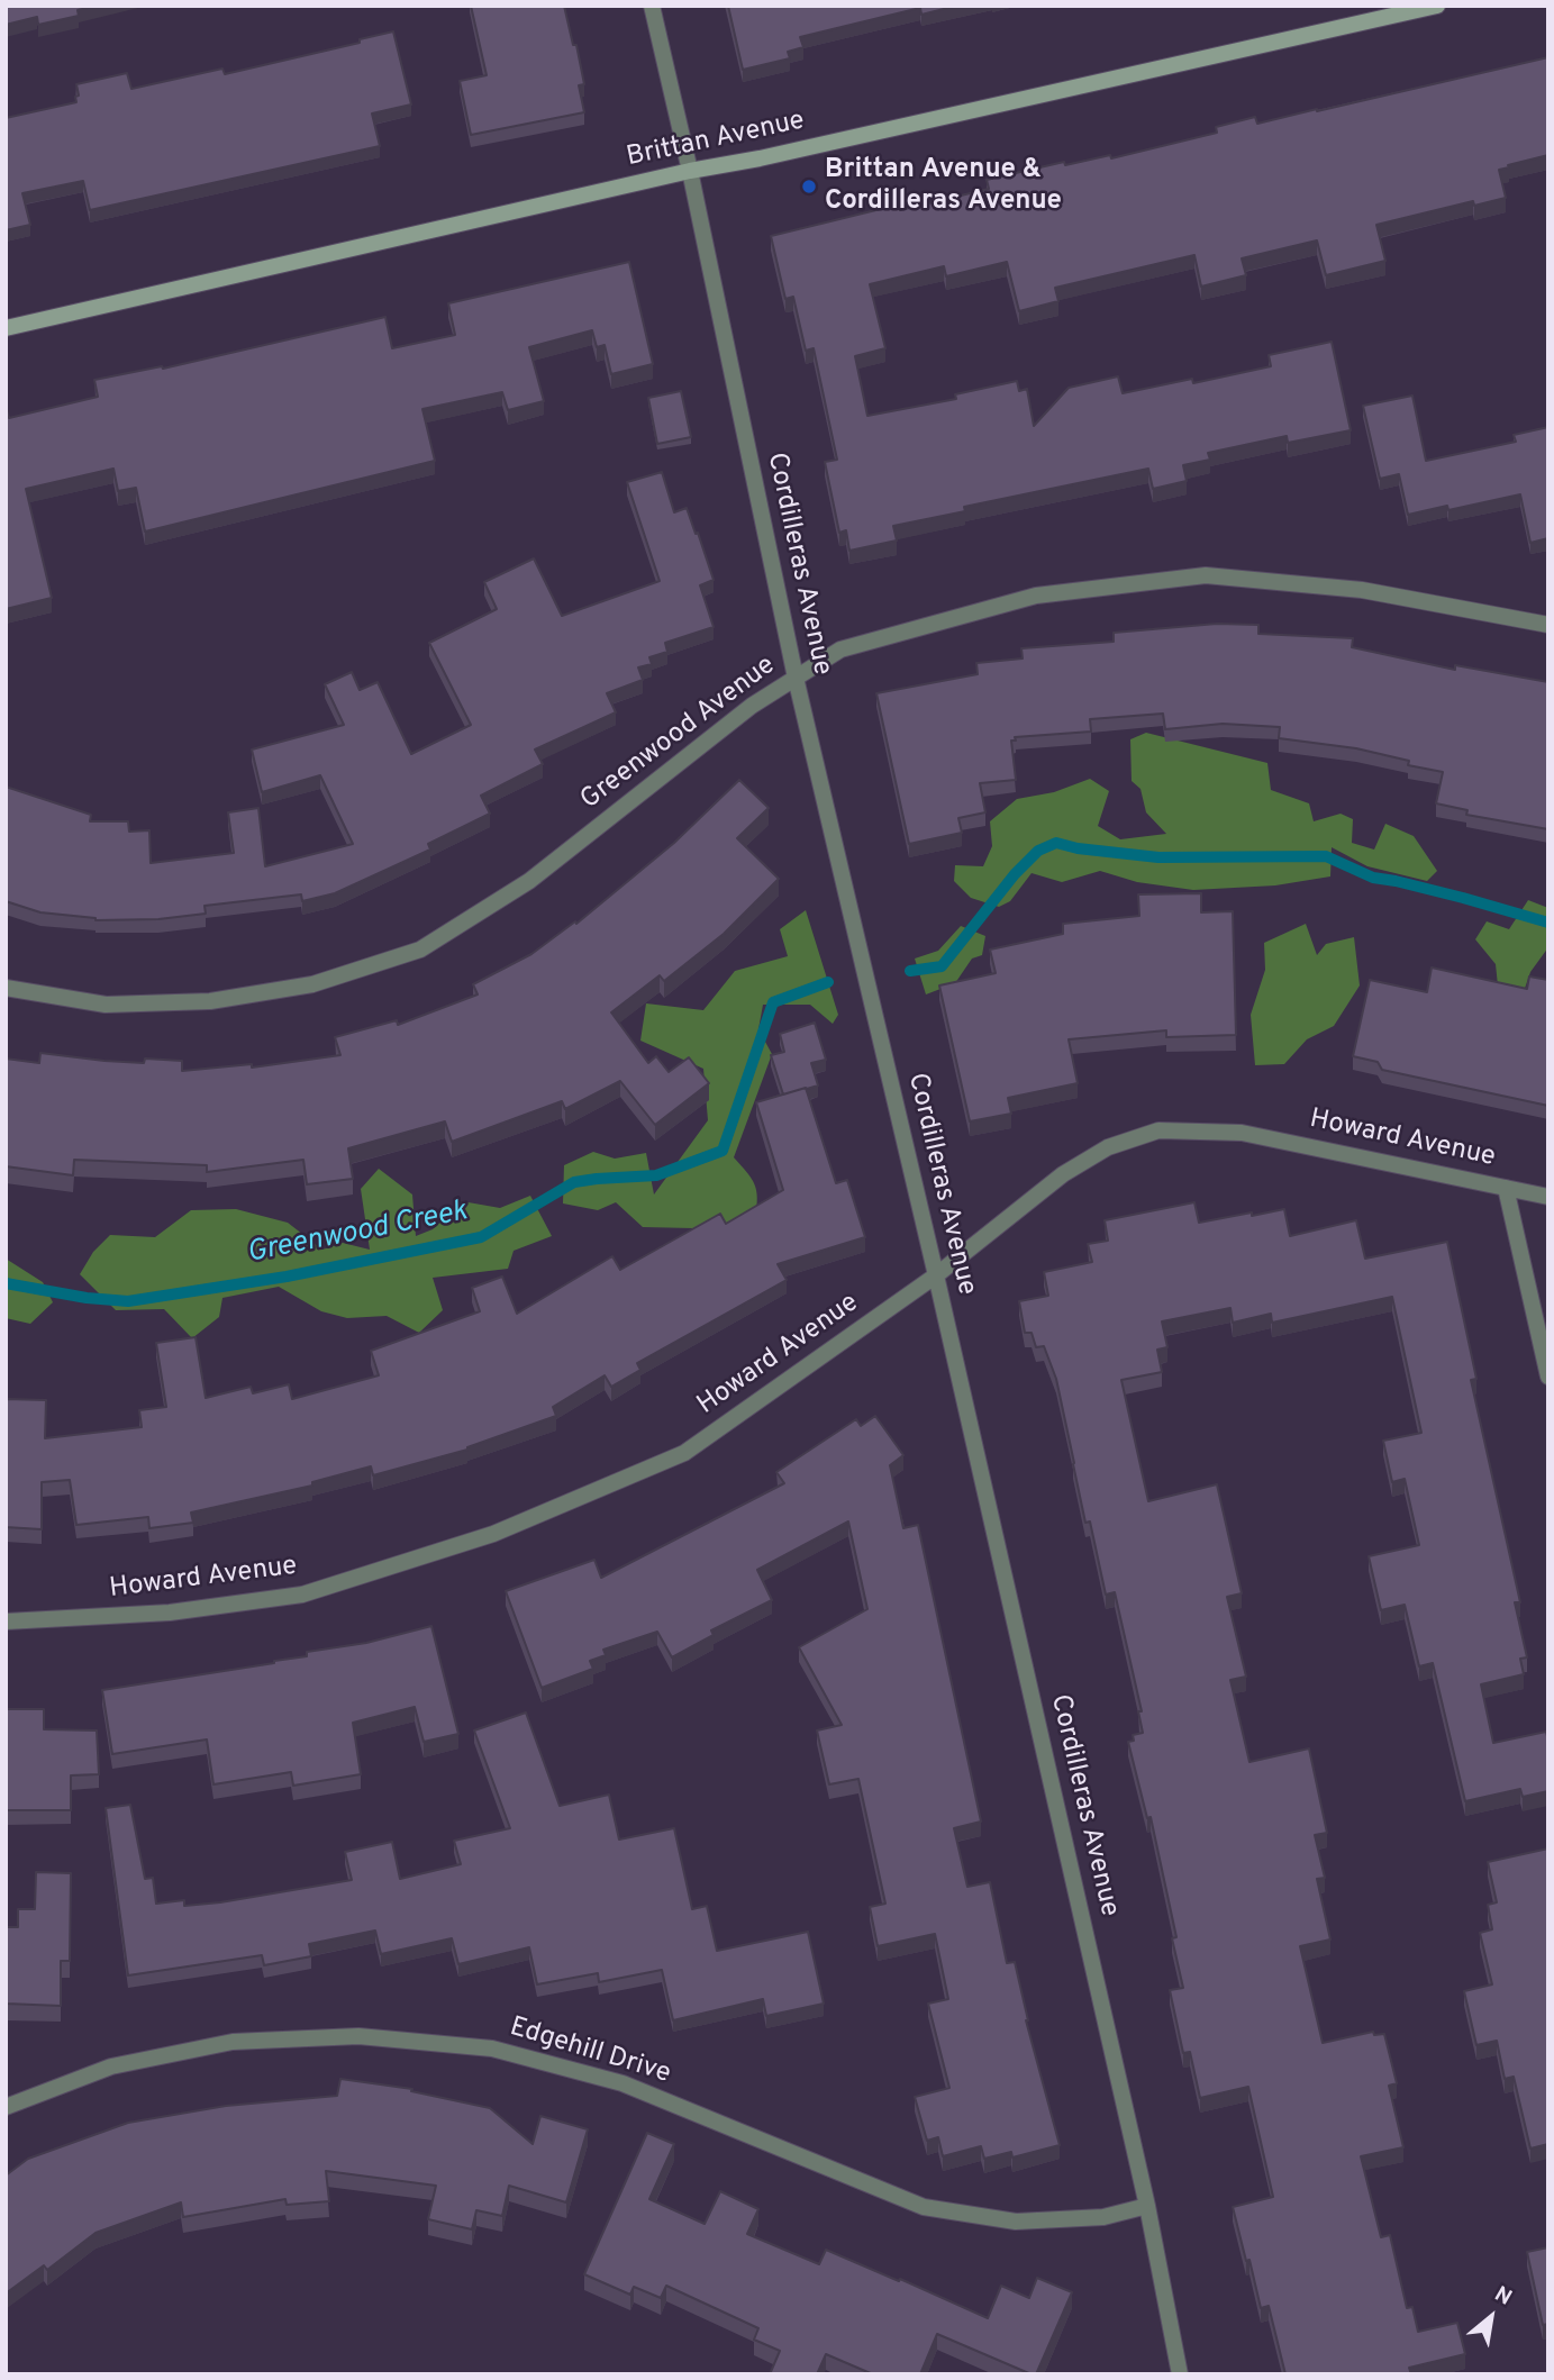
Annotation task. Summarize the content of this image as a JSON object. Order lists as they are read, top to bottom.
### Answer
{
  "streets": {
    "main road": ["Brittan Avenue"],
    "street": [
      "Cordilleras Avenue",
      "Greenwood Avenue",
      "Howard Avenue",
      "Edgehill Drive"
    ]
  },
  "crossings": [
    ["Brittan Avenue", "Cordilleras Avenue"],
    ["Cordilleras Avenue", "Greenwood Avenue"],
    ["Cordilleras Avenue", "Howard Avenue"],
    ["Cordilleras Avenue", "Edgehill Drive"]
  ],
  "water": ["Greenwood Creek"],
  "places": ["Brittan Avenue & Cordilleras Avenue"],
  "north": "top right"
}
